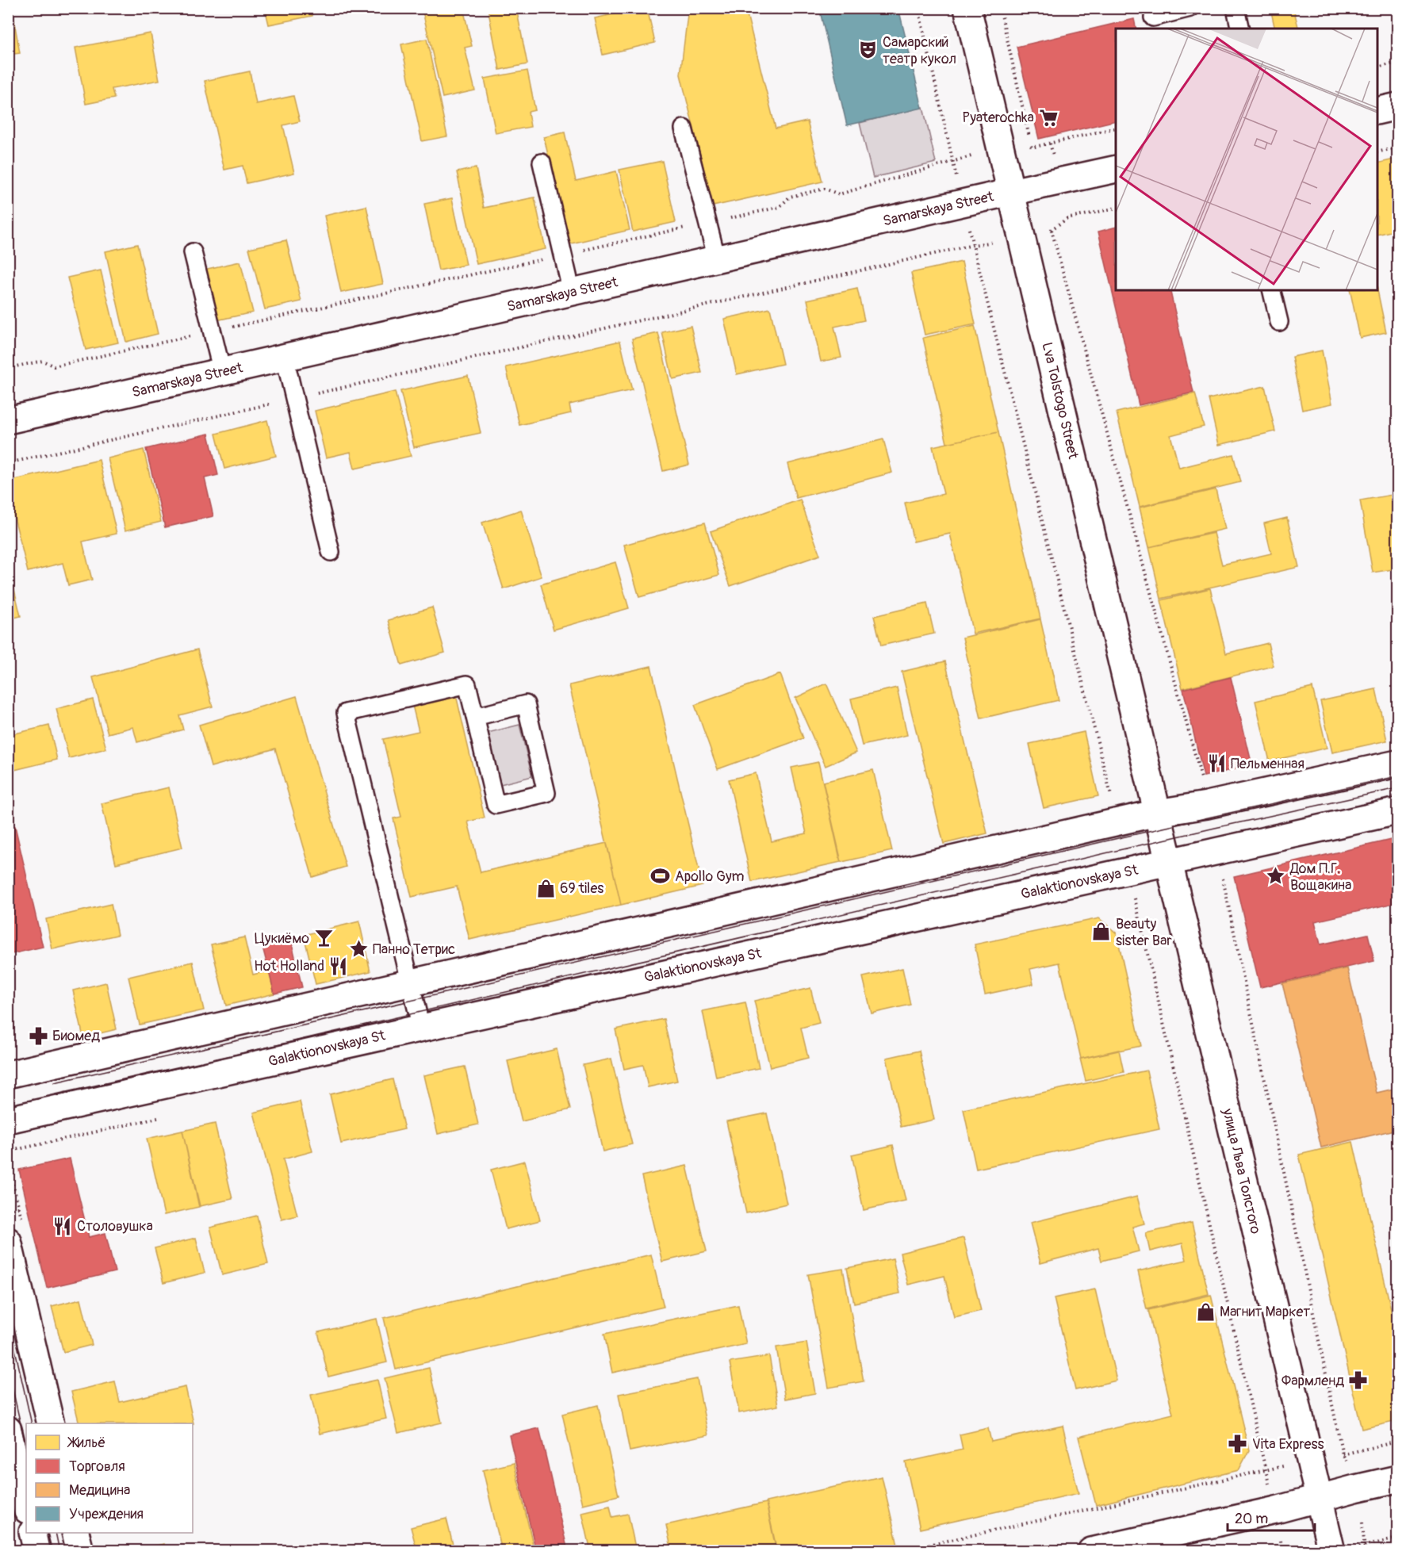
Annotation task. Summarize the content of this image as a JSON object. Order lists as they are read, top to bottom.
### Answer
{
  "streets": {
    "main road": [
      "Samarskaya Street",
      "Lva Tolstogo Street",
      "Galaktionovskaya St",
      "улица Льва Толстого"
    ]
  },
  "crossings": [
    ["Samarskaya Street", "Lva Tolstogo Street"],
    ["Lva Tolstogo Street", "улица Льва Толстого"],
    ["Galaktionovskaya St", "улица Льва Толстого"]
  ],
  "places": {
    "theatre": ["Самарский театр кукол"],
    "supermarket": ["Pyaterochka"],
    "restaurant": ["Пельменная", "Hot Holland", "Столовушка"],
    "sports": ["Apollo Gym"],
    "place": ["Дом П.Г. Вощакина", "Панно Тетрис"],
    "shop": ["69 tiles", "Beauty sister Bar", "Магнит Маркет"],
    "bar": ["Цукиёмо"],
    "pharmacy": ["Биомед", "Фармленд", "Vita Express"]
  },
  "legend": [
    "Жильё",
    "Торговля",
    "Медицина",
    "Учреждения"
  ],
  "scale_bar": "20 m"
}
